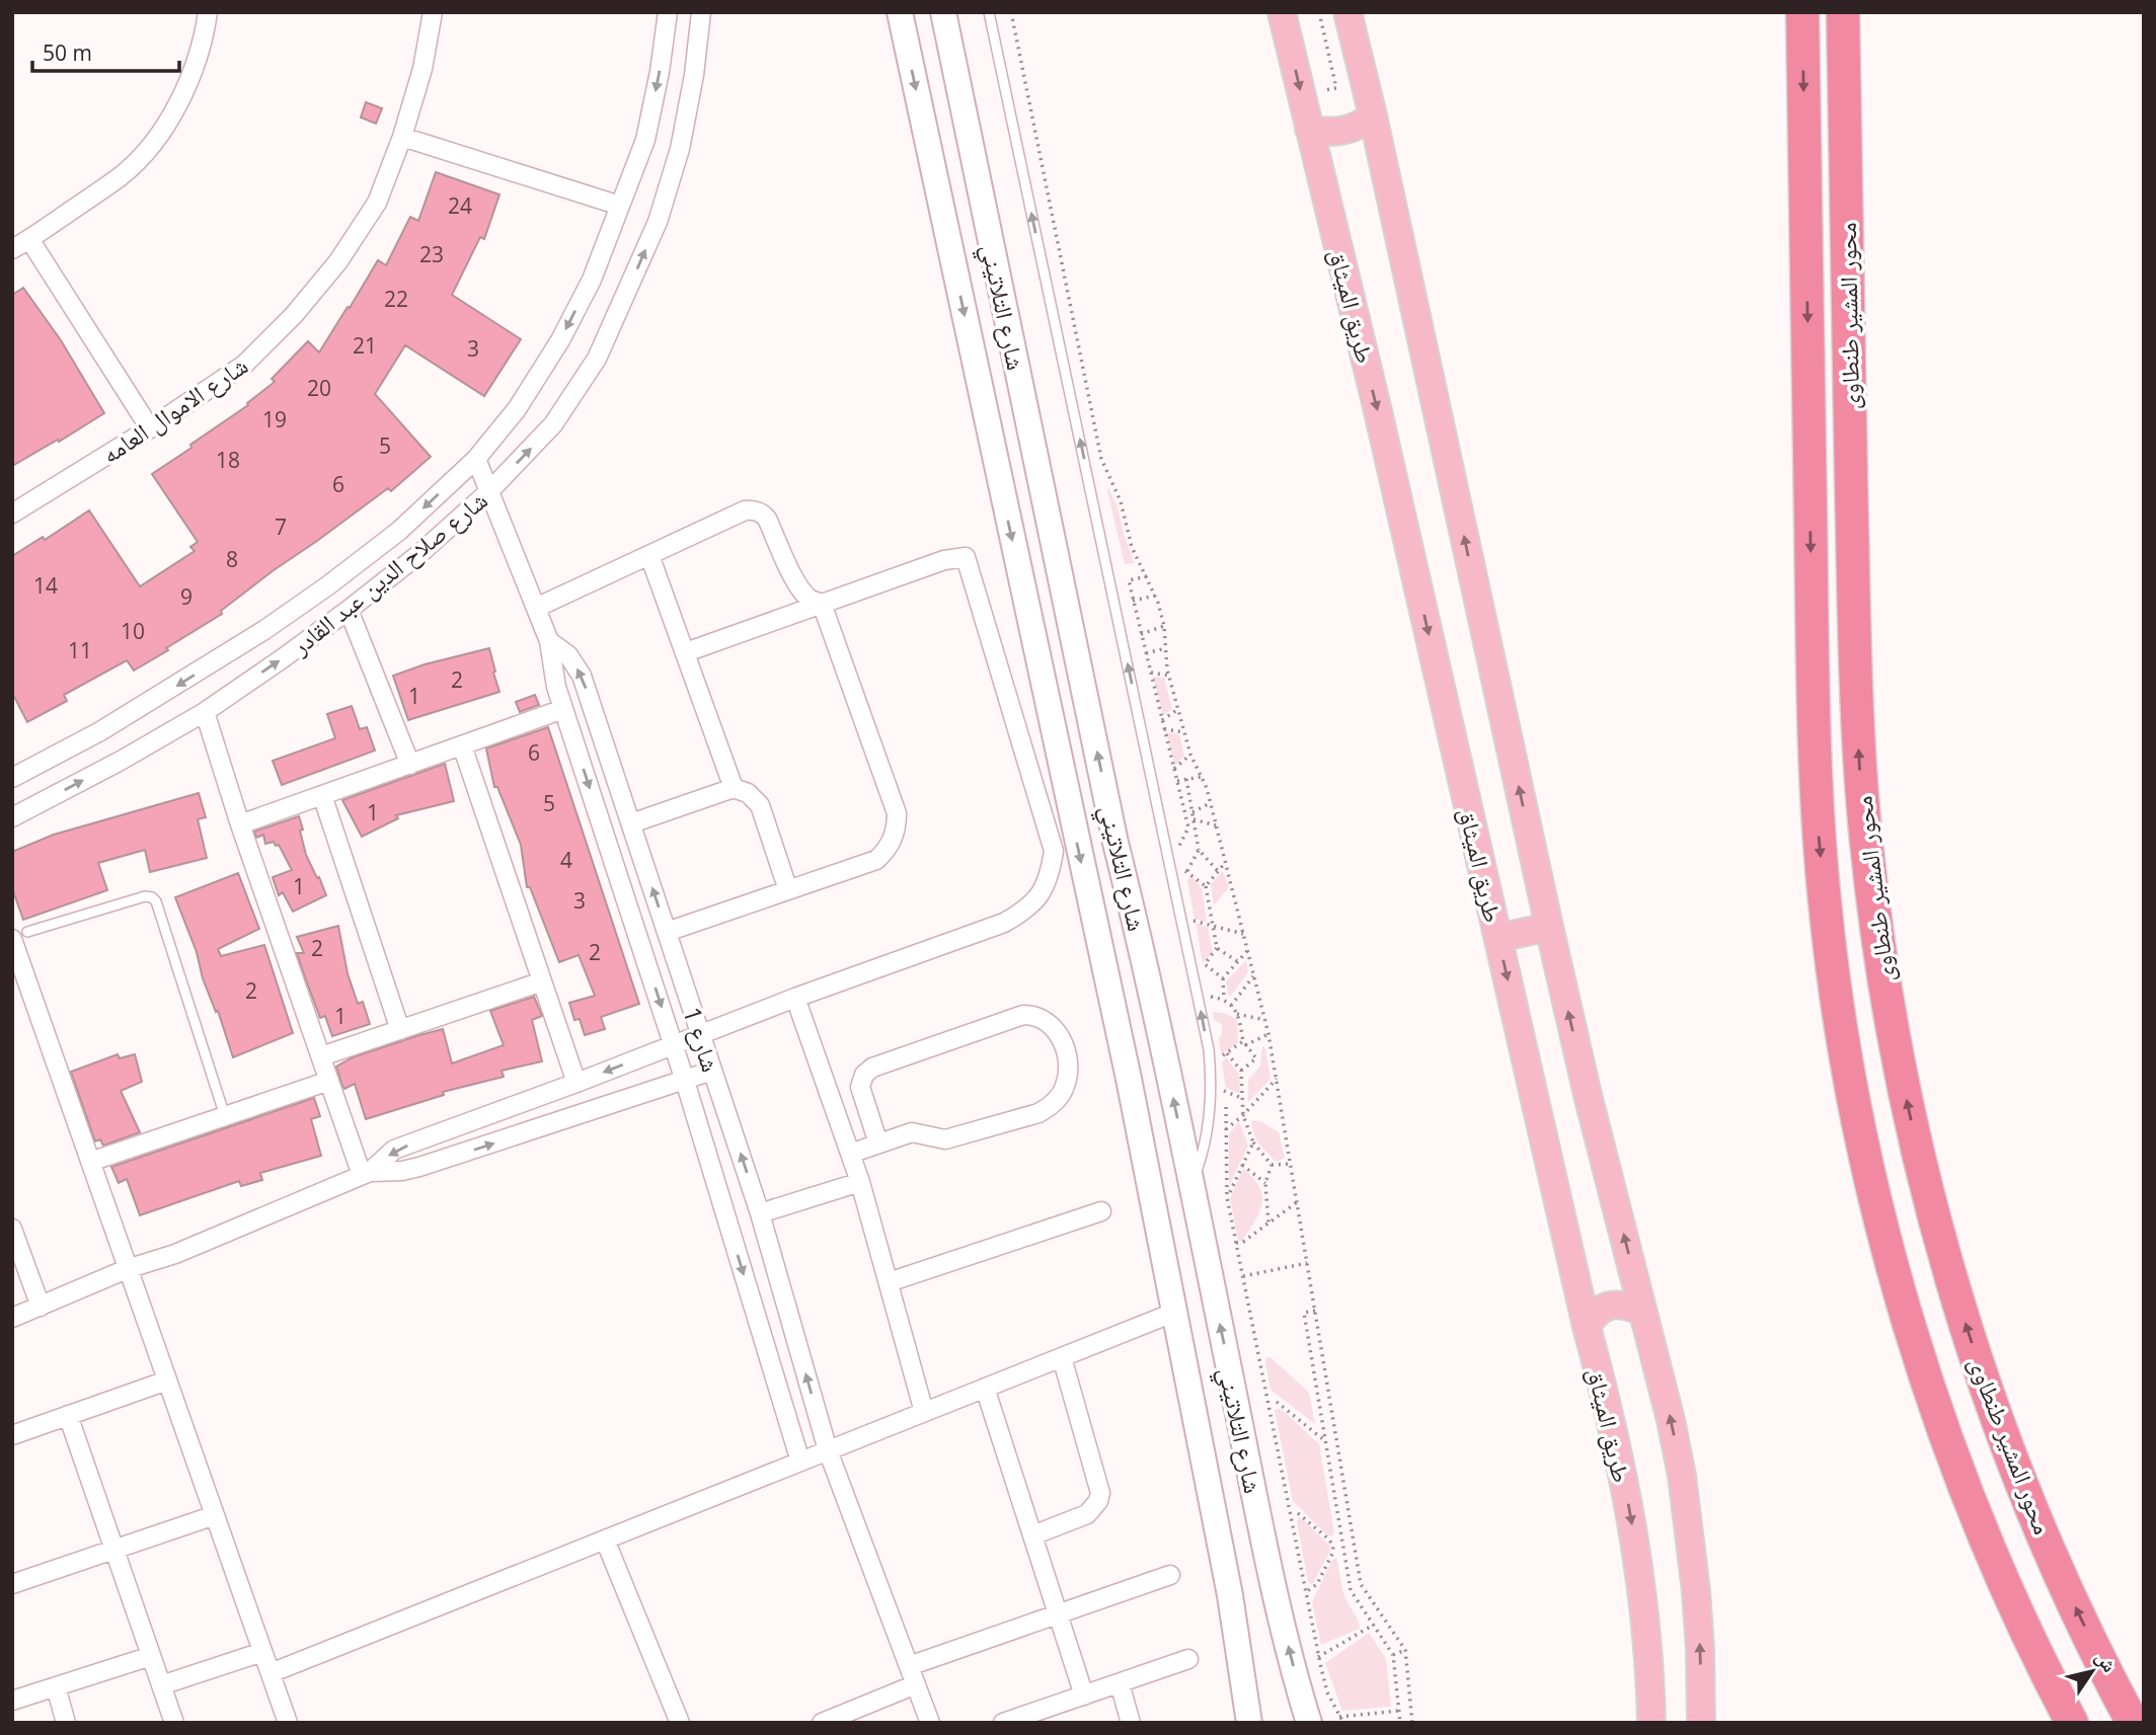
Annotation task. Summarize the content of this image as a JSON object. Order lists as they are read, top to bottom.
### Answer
{
  "streets": {
    "highway": ["محور المشير طنطاوى"],
    "main road": ["طريق الميثاق", "شارع التلاتيني"],
    "street": ["شارع الاموال العامه", "شارع صلاح الدين عبد القادر", "شارع 1"]
  },
  "crossings": [
    ["شارع صلاح الدين عبد القادر", "شارع 1"]
  ],
  "house_numbers": [
    "24",
    "23",
    "22",
    "21",
    "3",
    "20",
    "19",
    "5",
    "18",
    "6",
    "7",
    "8",
    "14",
    "9",
    "10",
    "11",
    "2",
    "1",
    "6",
    "5",
    "1",
    "4",
    "1",
    "3",
    "2",
    "2",
    "2",
    "1"
  ],
  "scale_bar": "50 m",
  "north": "top right"
}
